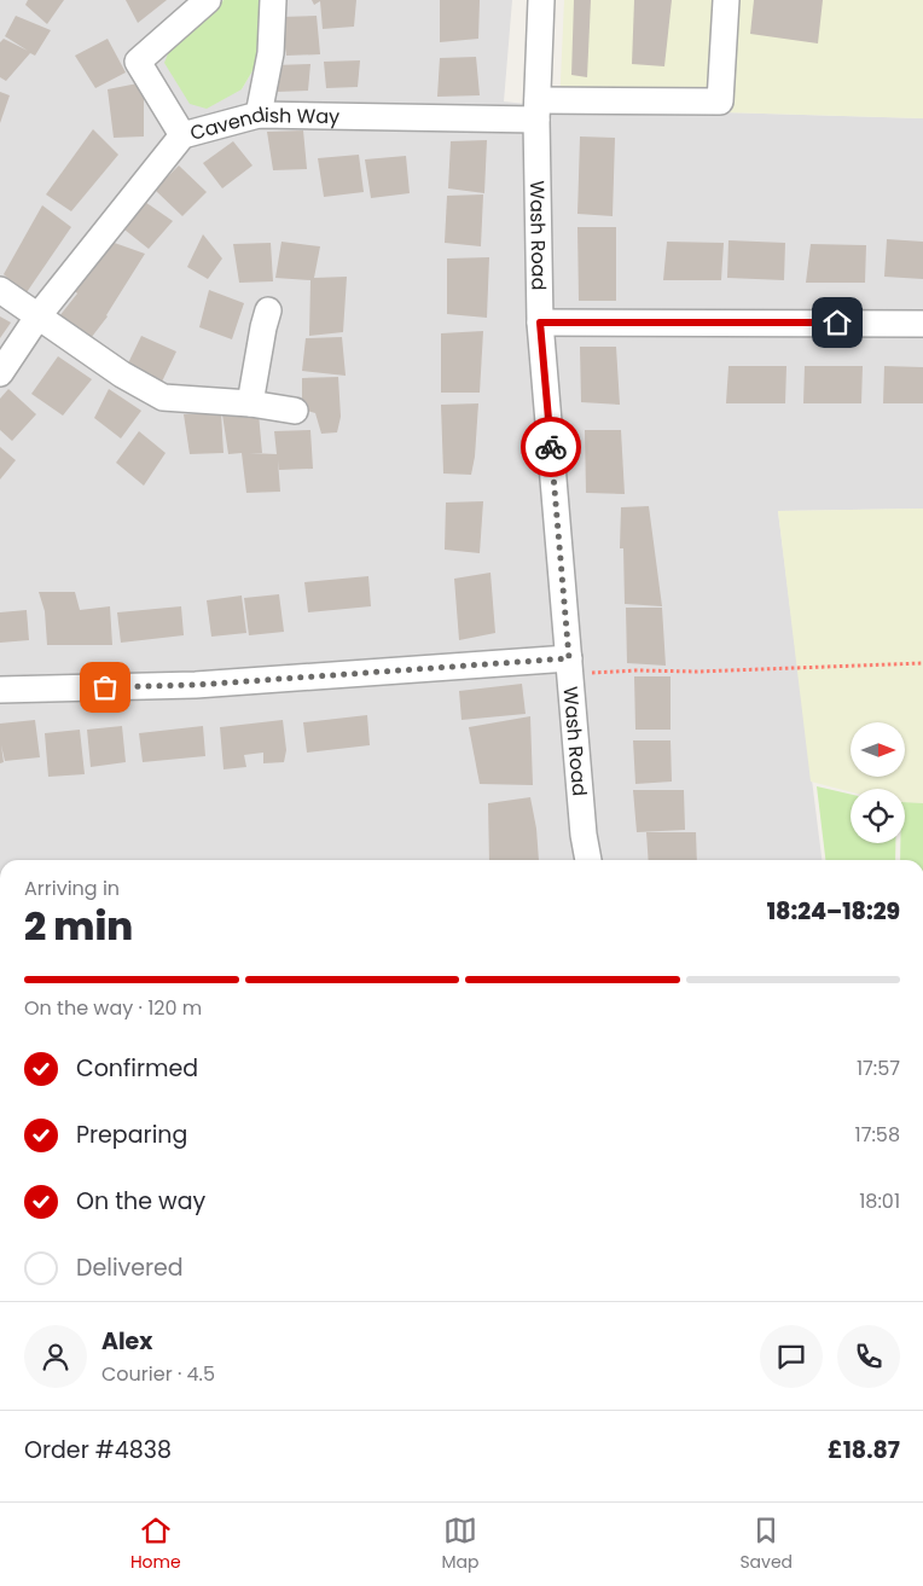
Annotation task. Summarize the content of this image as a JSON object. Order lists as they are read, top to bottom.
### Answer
{
  "streets": {
    "street": ["Cavendish Way", "Wash Road"]
  },
  "crossings": [
    ["Cavendish Way", "Wash Road"]
  ],
  "north": "right",
  "page": {
    "heading": ["2 min", "Arriving in", "18:24–18:29"],
    "panel": [
      "Alex",
      "Courier · 4.5",
      "Order #4838",
      "£18.87"
    ],
    "bar": "On the way · 120 m",
    "list": [
      ["Confirmed", "17:57"],
      ["Preparing", "17:58"],
      ["On the way", "18:01"],
      "Delivered"
    ],
    "tabs": ["Home", "Map", "Saved"]
  }
}
